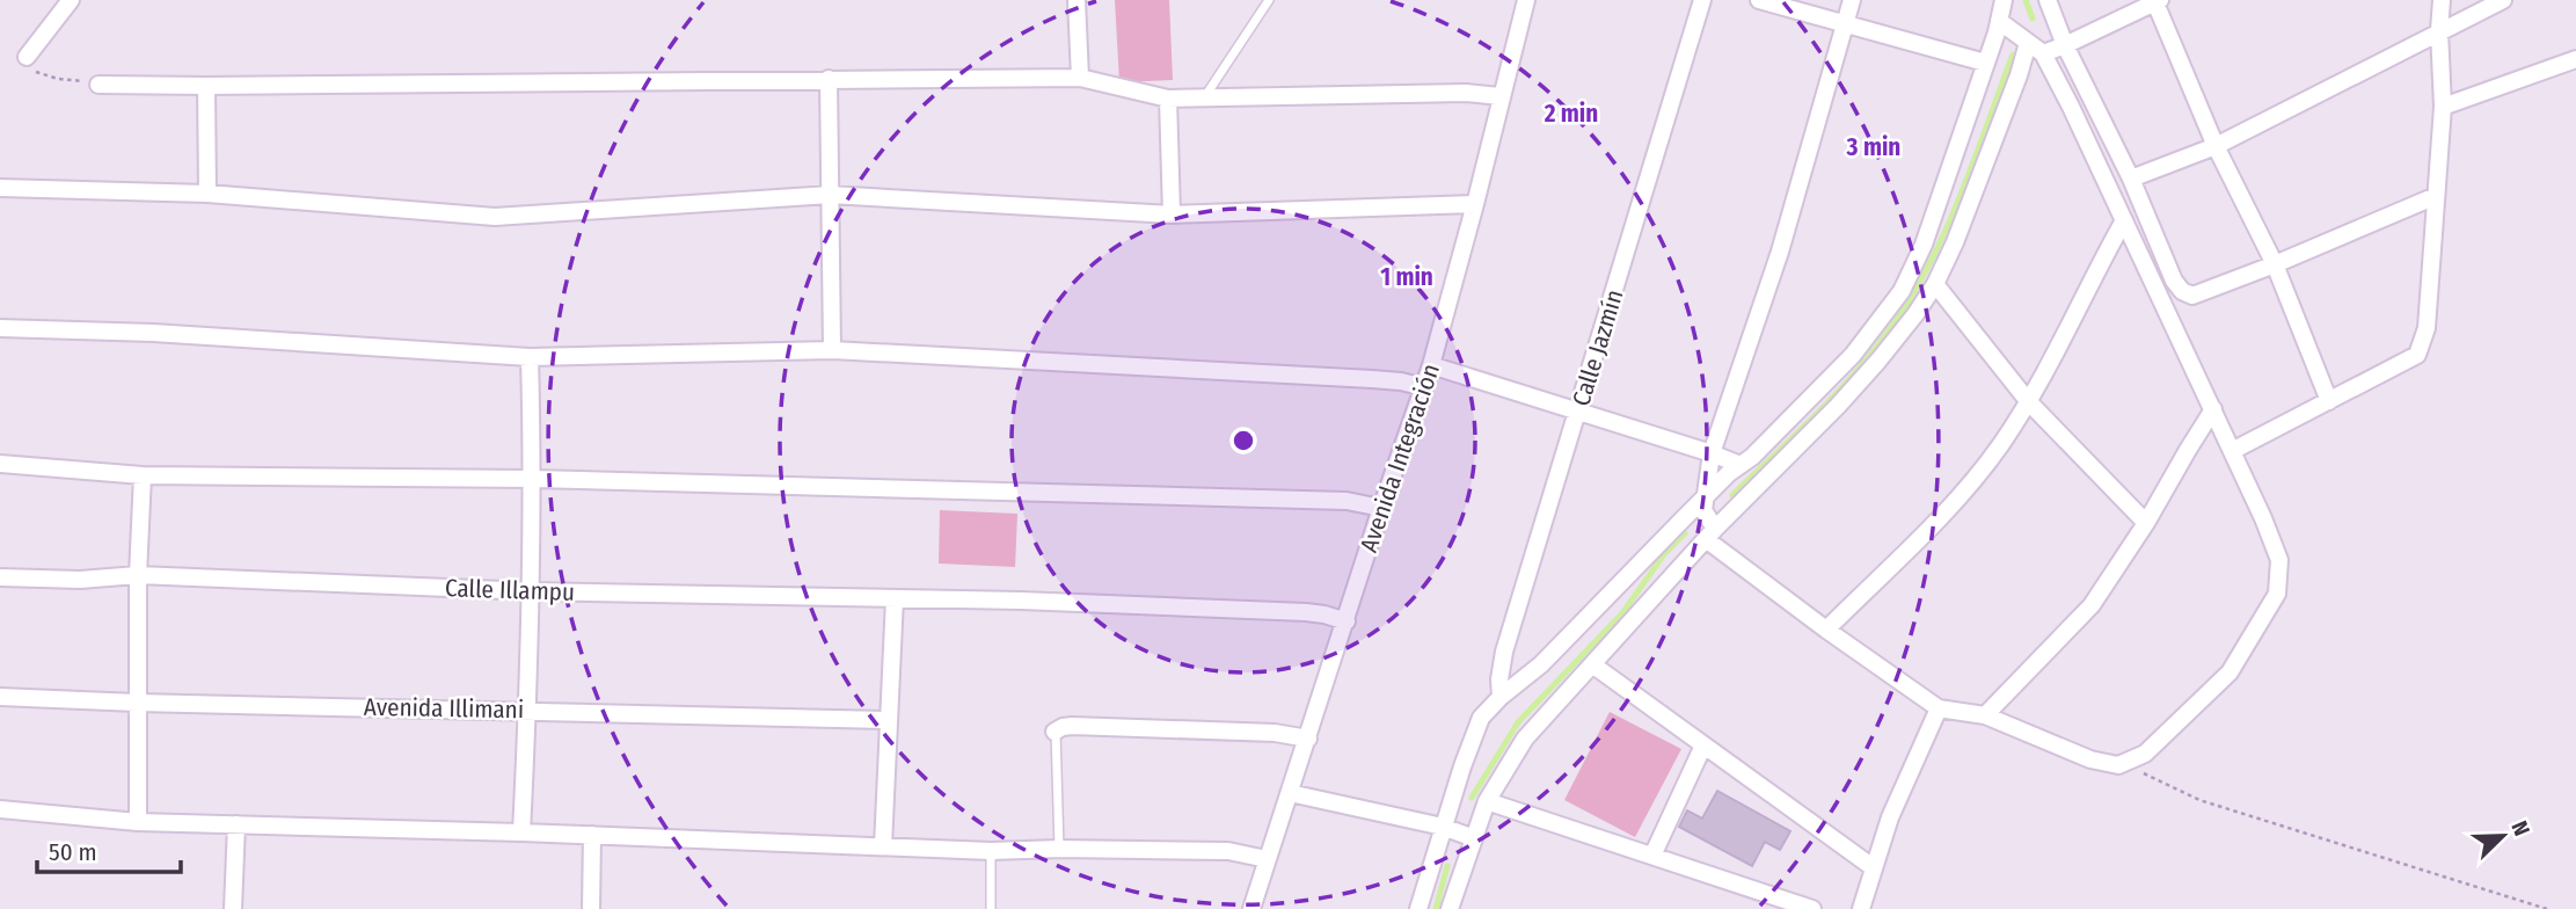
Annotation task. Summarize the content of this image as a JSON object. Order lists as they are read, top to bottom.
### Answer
{
  "streets": {
    "street": [
      "Calle Jazmín",
      "Avenida Integración",
      "Calle Illampu",
      "Avenida Illimani"
    ]
  },
  "crossings": [
    ["Avenida Integración", "Calle Illampu"]
  ],
  "scale_bar": "50 m",
  "north": "top right",
  "rings": ["2 min", "3 min", "1 min"]
}
